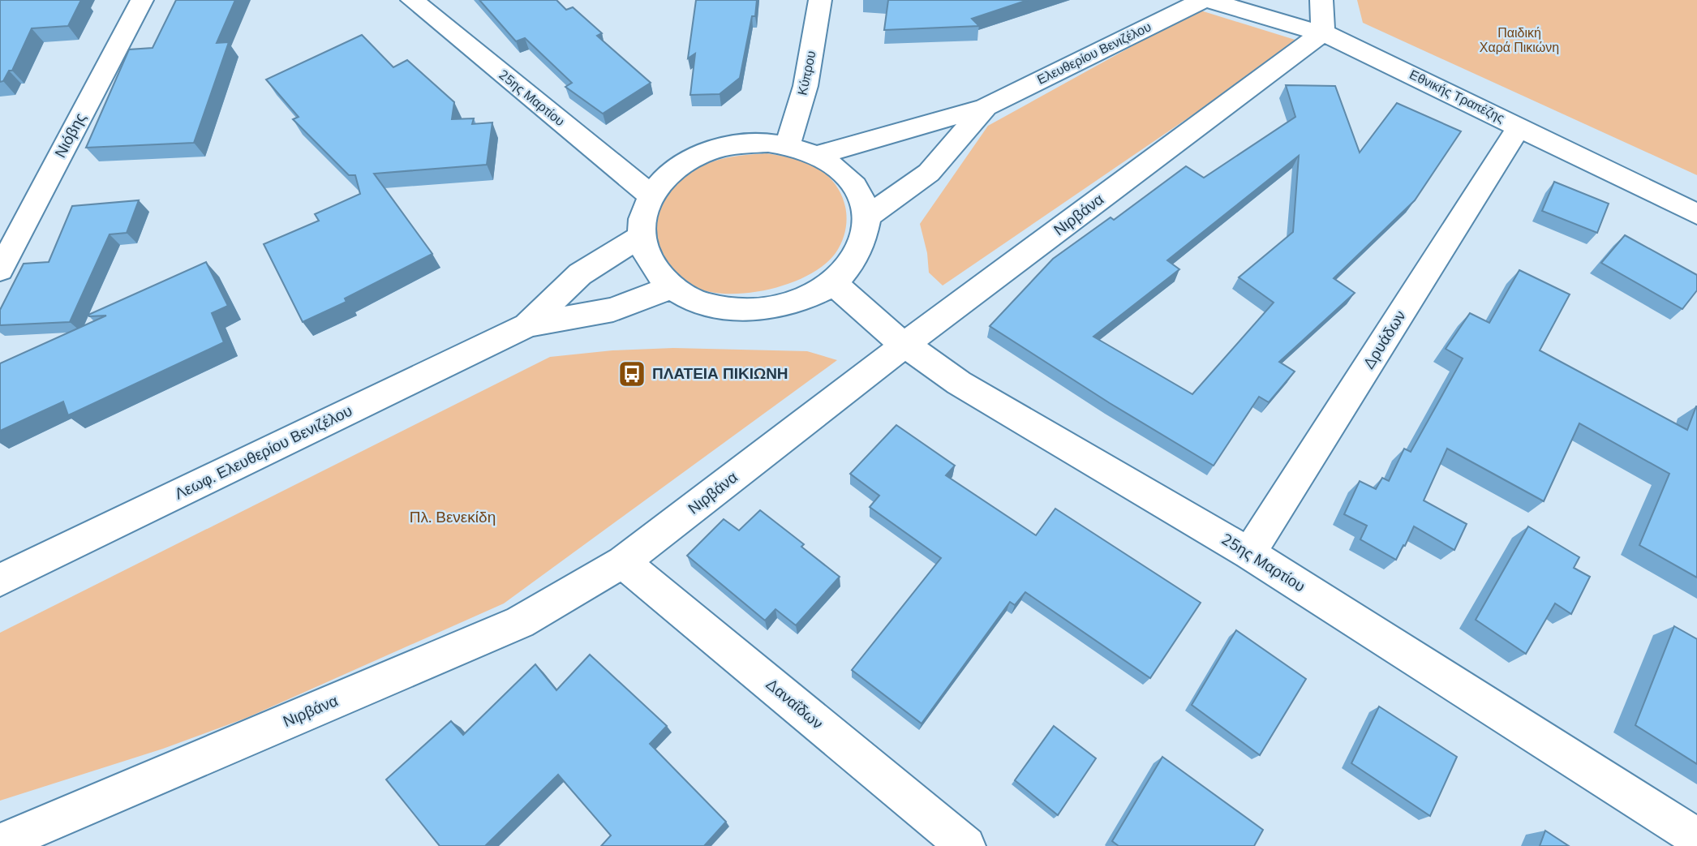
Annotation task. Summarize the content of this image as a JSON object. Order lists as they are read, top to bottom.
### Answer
{
  "streets": {
    "street": [
      "Ελευθερίου Βενιζέλου",
      "Κύπρου",
      "Εθνικής Τραπέζης",
      "25ης Μαρτίου",
      "Νιόβης",
      "Νιρβάνα",
      "Δρυάδων",
      "Λεωφ. Ελευθερίου Βενιζέλου",
      "Δαναΐδων"
    ]
  },
  "crossings": [
    ["Ελευθερίου Βενιζέλου", "Κύπρου"],
    ["Ελευθερίου Βενιζέλου", "25ης Μαρτίου"],
    ["Κύπρου", "25ης Μαρτίου"],
    ["Εθνικής Τραπέζης", "Νιρβάνα"],
    ["Εθνικής Τραπέζης", "Δρυάδων"],
    ["25ης Μαρτίου", "Νιρβάνα"],
    ["25ης Μαρτίου", "Δρυάδων"],
    ["Νιρβάνα", "Δαναΐδων"]
  ],
  "parks": ["Παιδική Χαρά Πικιώνη", "Πλ. Βενεκίδη"],
  "places": {
    "bus stop": ["ΠΛΑΤΕΙΑ ΠΙΚΙΩΝΗ"]
  }
}
